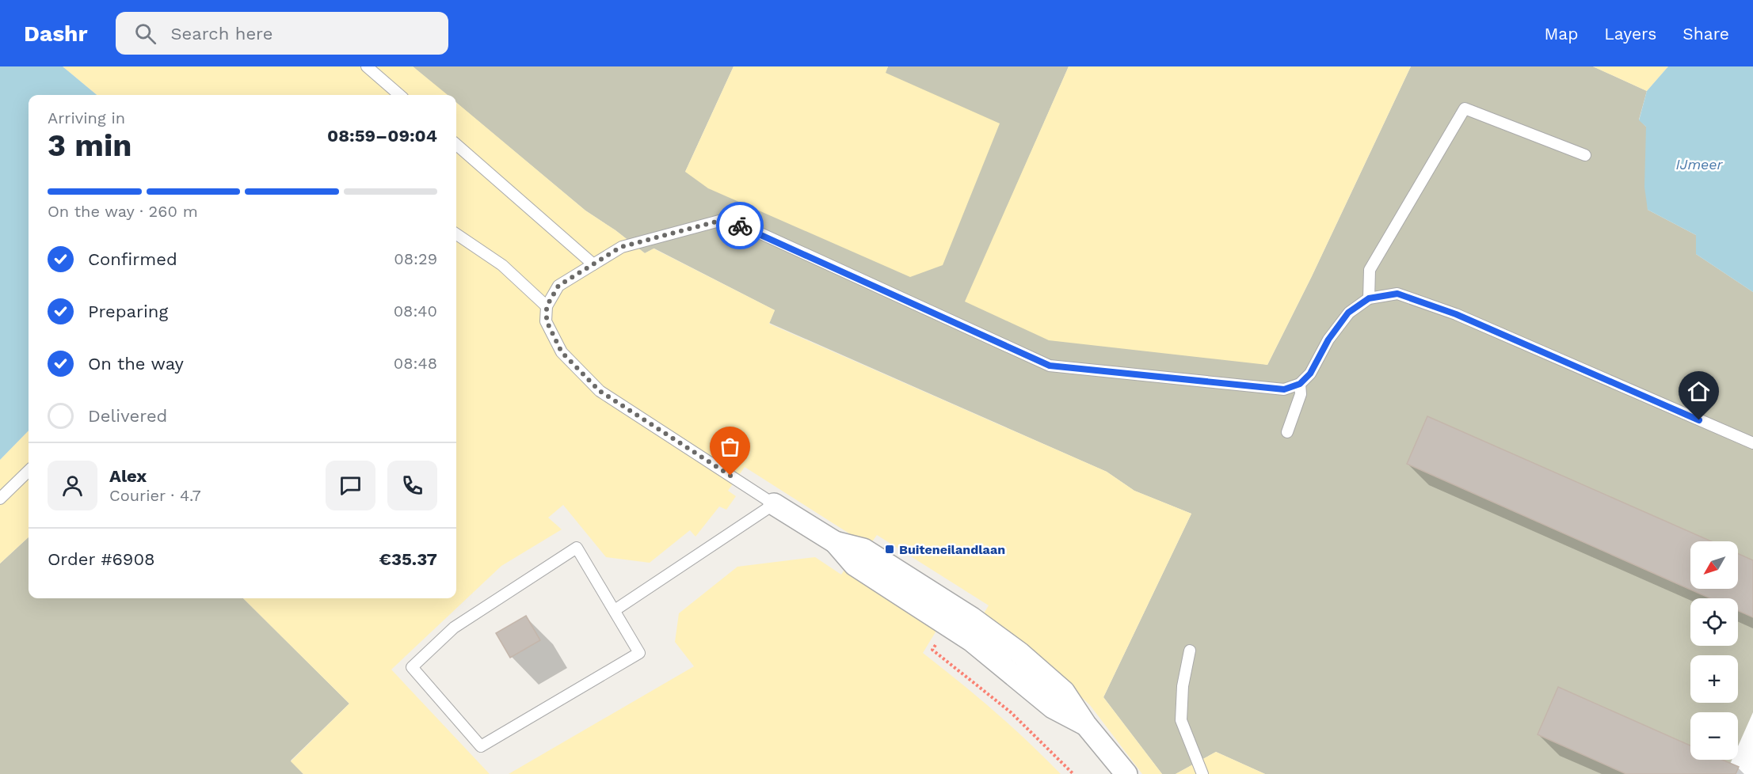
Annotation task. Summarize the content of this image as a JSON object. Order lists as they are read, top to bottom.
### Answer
{
  "water": ["IJmeer"],
  "places": {
    "transit": ["Buiteneilandlaan"]
  },
  "north": "bottom left",
  "page": {
    "header": "Dashr",
    "search": "Search here",
    "nav": ["Map", "Layers", "Share"],
    "heading": ["3 min", "Arriving in", "08:59–09:04"],
    "panel": [
      "Alex",
      "Courier · 4.7",
      "Order #6908",
      "€35.37"
    ],
    "bar": "On the way · 260 m",
    "list": [
      ["Confirmed", "08:29"],
      ["Preparing", "08:40"],
      ["On the way", "08:48"],
      "Delivered"
    ],
    "map_buttons": ["+", "−"]
  }
}
